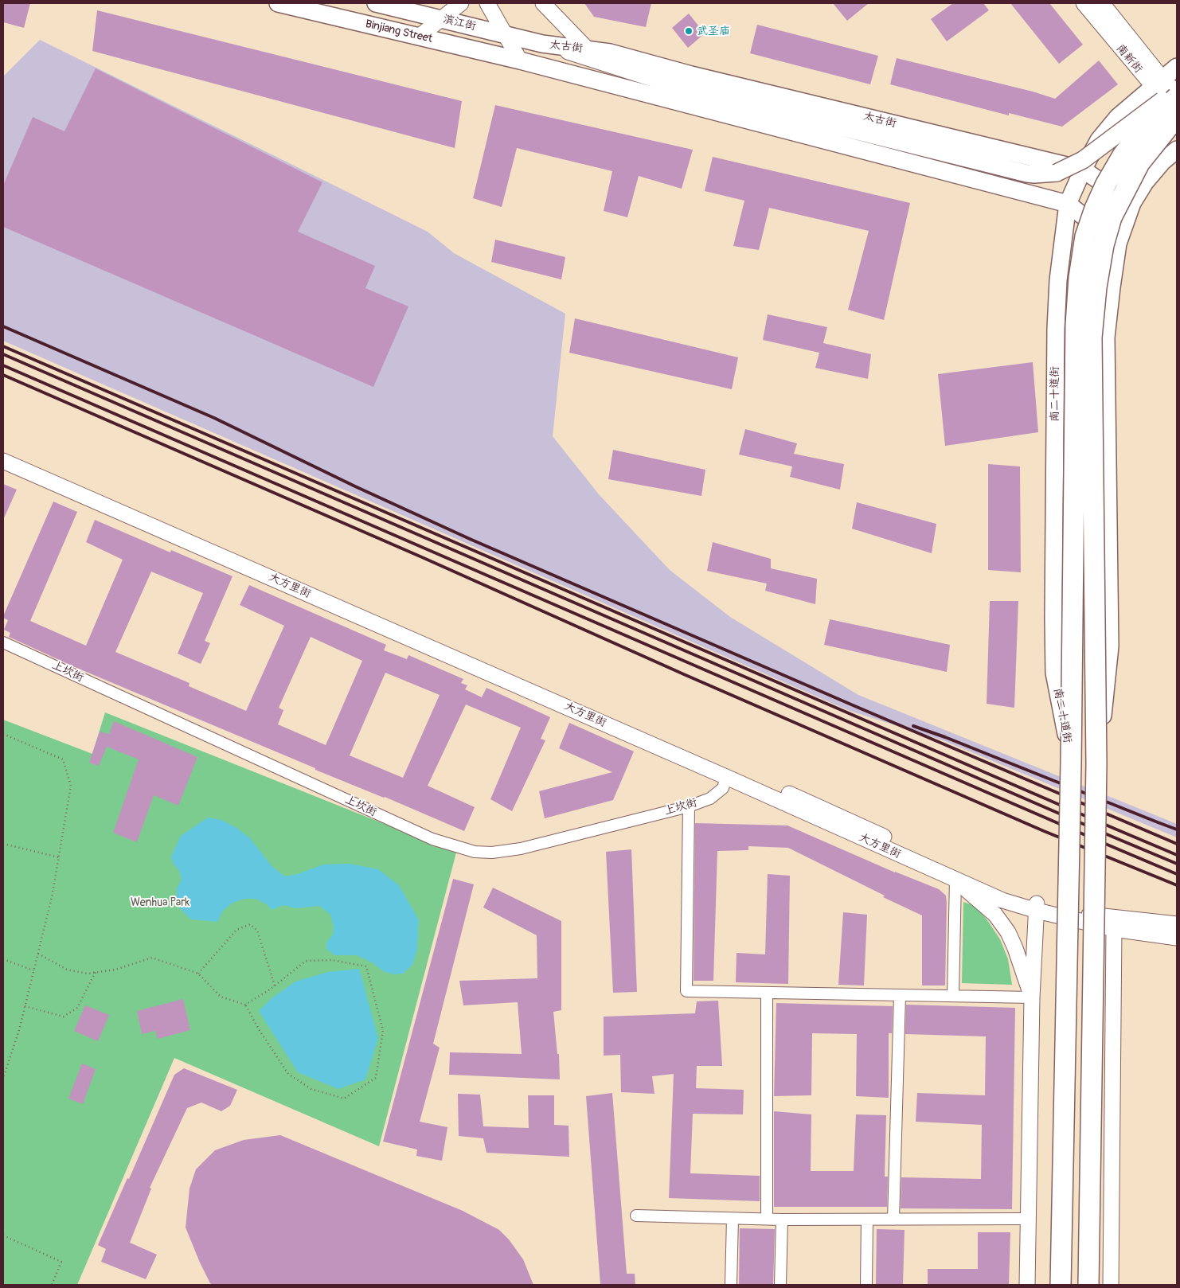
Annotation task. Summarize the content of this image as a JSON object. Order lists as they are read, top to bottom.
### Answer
{
  "streets": {
    "main road": [
      "滨江街",
      "Binjiang Street",
      "太古街",
      "南新街",
      "南二十道街",
      "大方里街"
    ],
    "street": ["上坎街"]
  },
  "crossings": [
    ["滨江街", "太古街"],
    ["Binjiang Street", "太古街"],
    ["太古街", "南二十道街"],
    ["南新街", "南二十道街"],
    ["大方里街", "上坎街"]
  ],
  "parks": ["Wenhua Park"],
  "places": ["武圣庙"]
}
